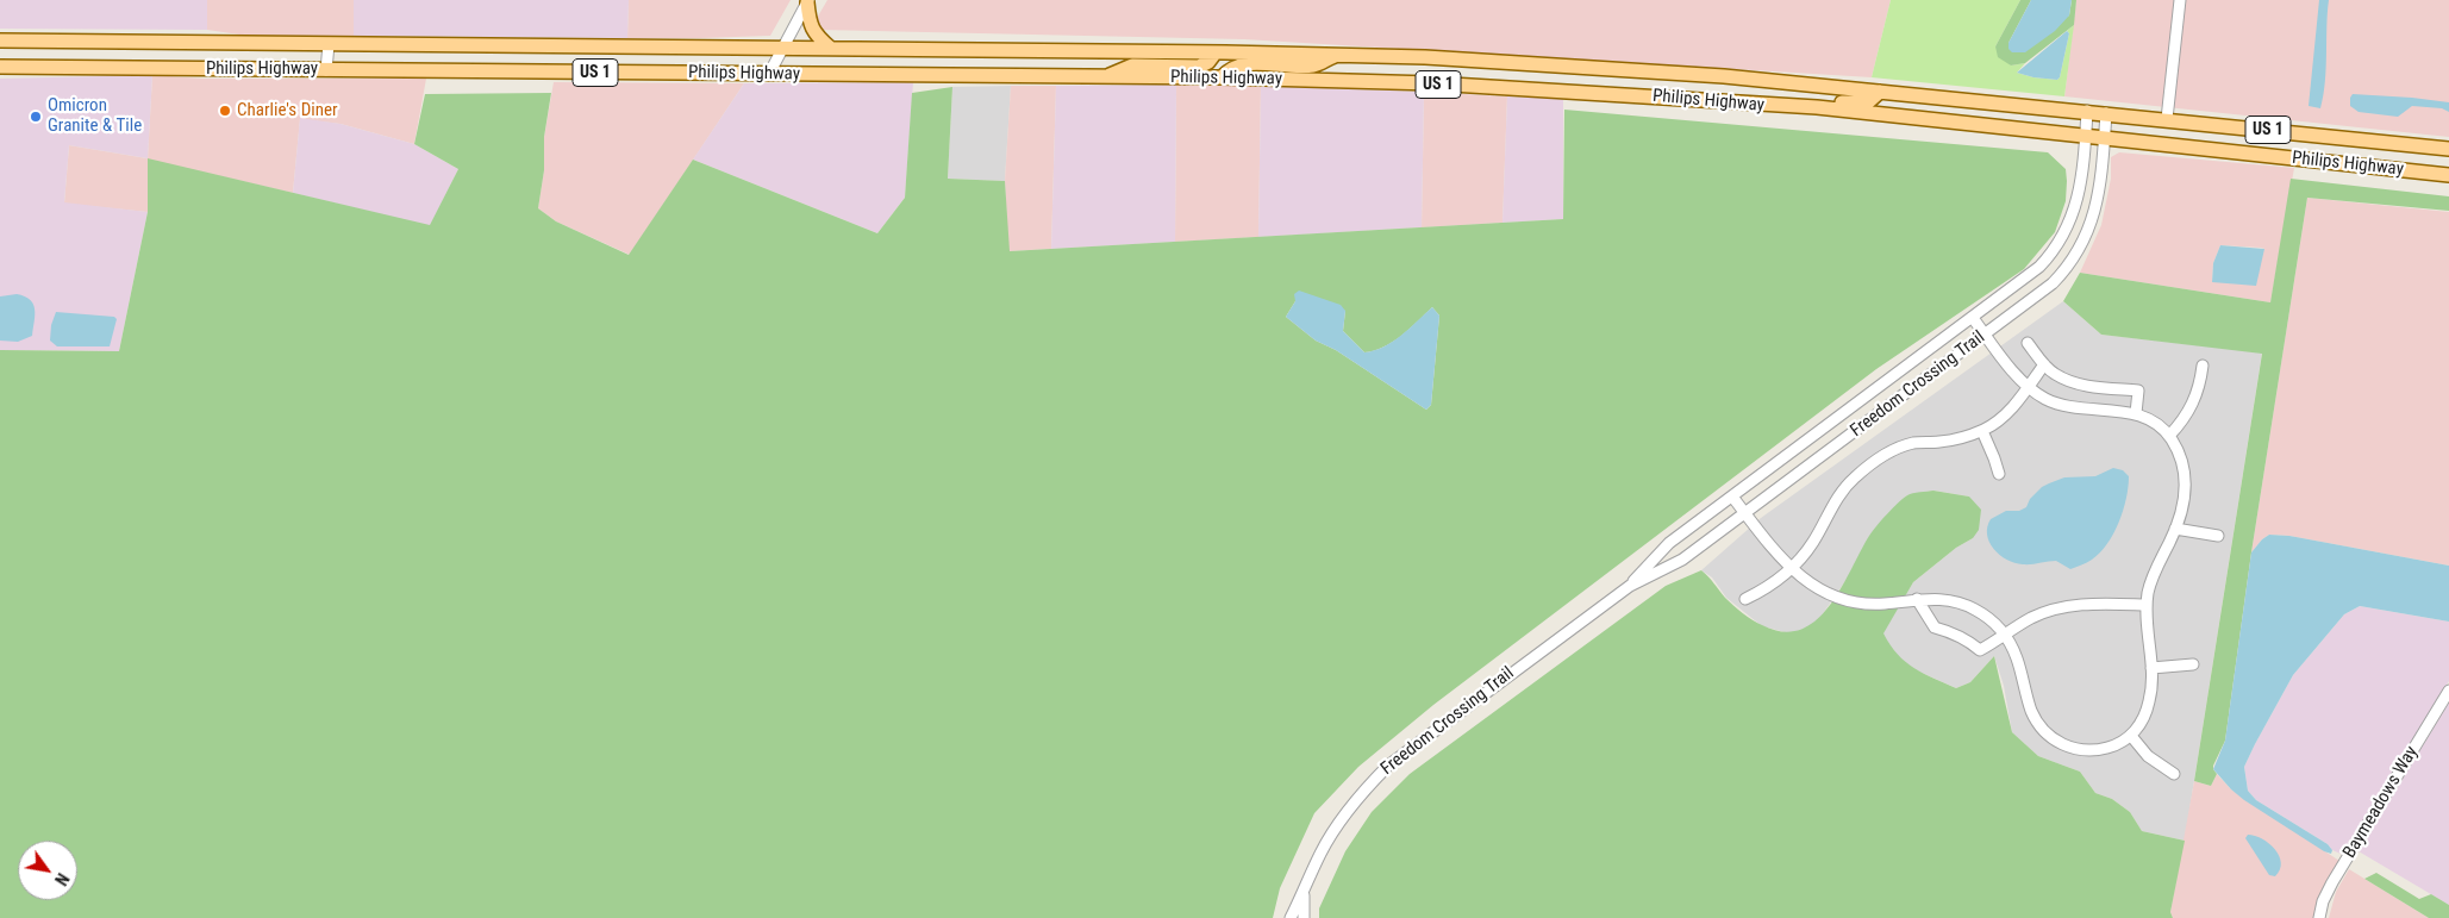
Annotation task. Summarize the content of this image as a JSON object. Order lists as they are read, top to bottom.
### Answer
{
  "streets": {
    "main road": ["Philips Highway", "US 1"],
    "street": ["Freedom Crossing Trail", "Baymeadows Way"]
  },
  "crossings": [
    ["Philips Highway", "Freedom Crossing Trail"]
  ],
  "places": ["Charlie's Diner", "Omicron Granite & Tile"],
  "north": "bottom right"
}
